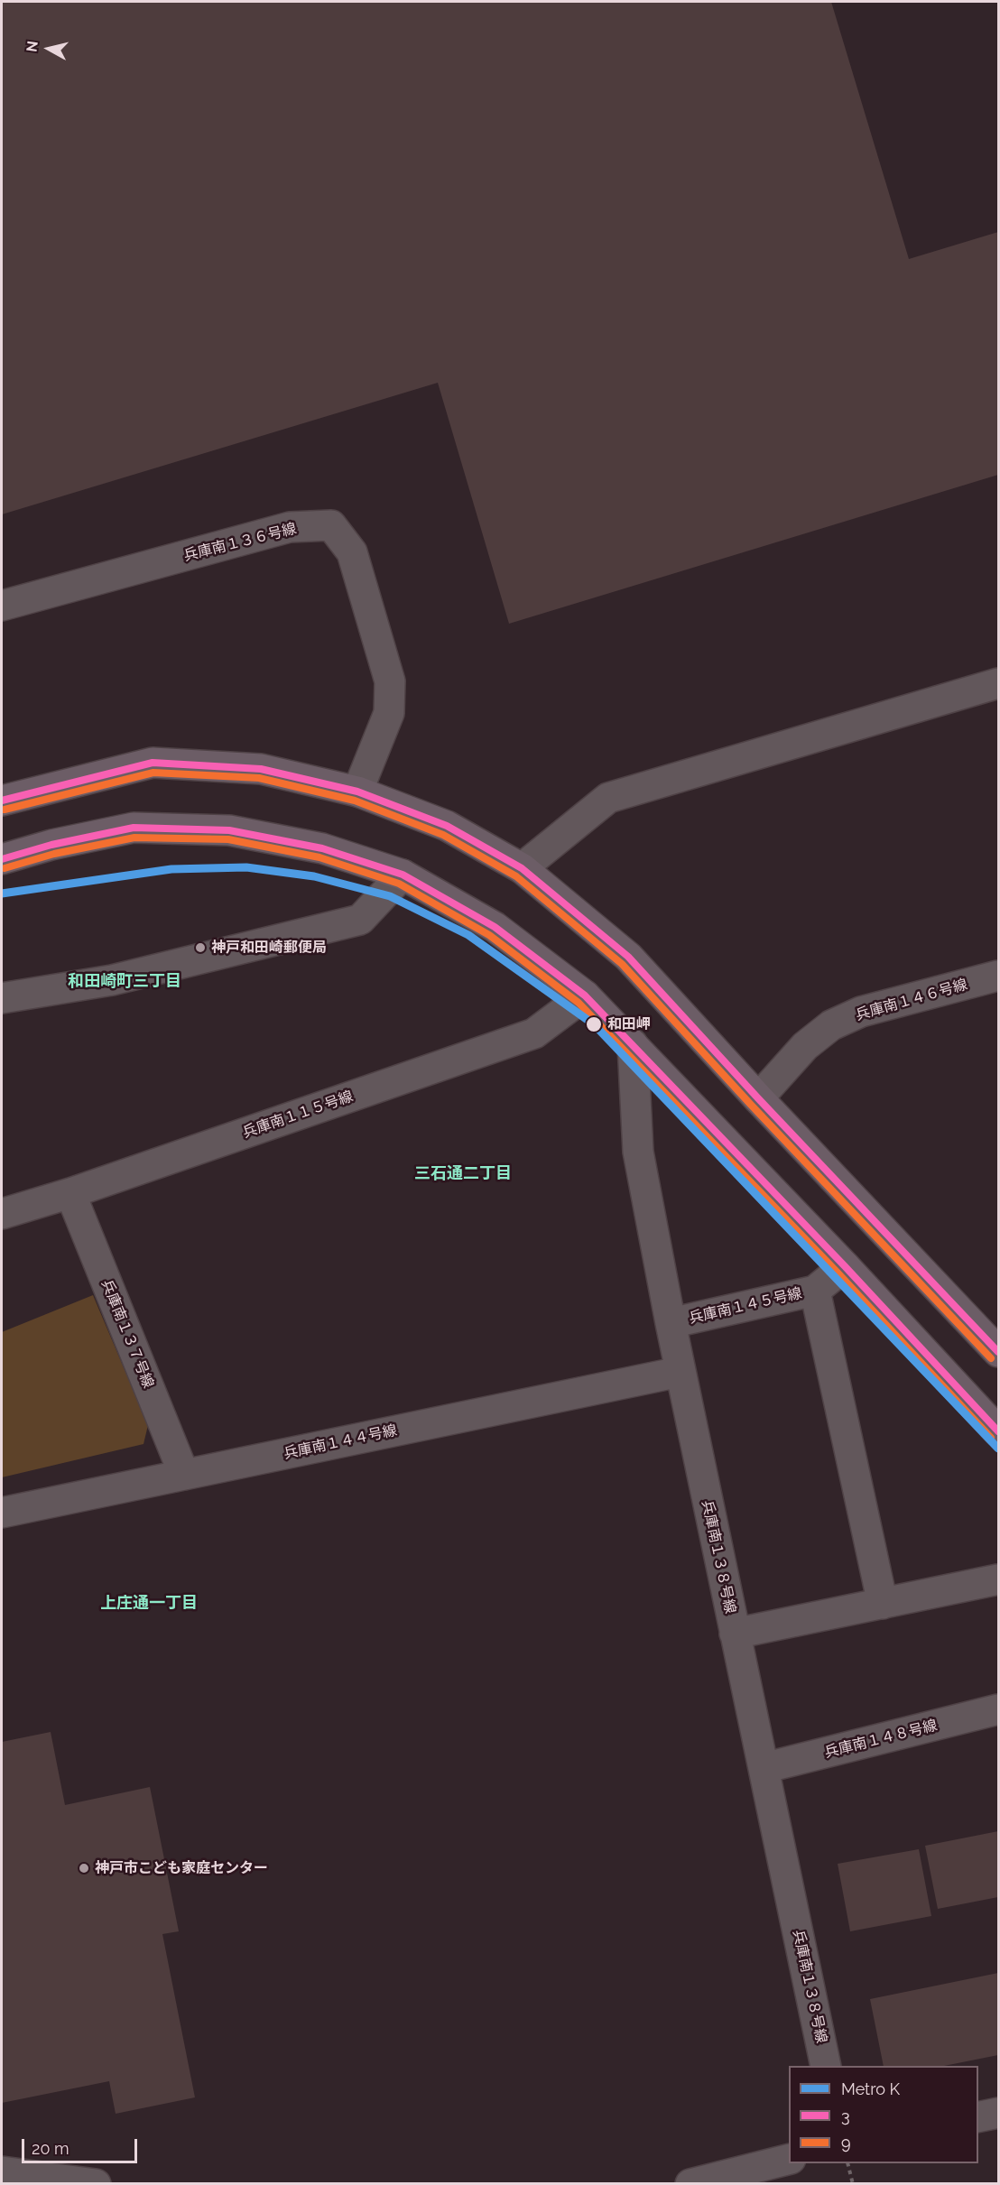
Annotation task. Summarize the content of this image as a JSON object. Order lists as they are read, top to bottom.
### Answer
{
  "streets": {
    "street": [
      "兵庫南１３６号線",
      "兵庫南１４６号線",
      "兵庫南１１５号線",
      "兵庫南１４５号線",
      "兵庫南１３７号線",
      "兵庫南１４４号線",
      "兵庫南１３８号線",
      "兵庫南１４８号線"
    ]
  },
  "crossings": [
    ["兵庫南１１５号線", "兵庫南１３７号線"],
    ["兵庫南１４５号線", "兵庫南１３８号線"],
    ["兵庫南１３７号線", "兵庫南１４４号線"],
    ["兵庫南１４４号線", "兵庫南１３８号線"],
    ["兵庫南１３８号線", "兵庫南１４８号線"]
  ],
  "districts": ["和田崎町三丁目", "三石通二丁目", "上庄通一丁目"],
  "places": ["神戸和田崎郵便局", "和田岬", "神戸市こども家庭センター"],
  "lines": ["transit line 3", "transit line 9", "metro line K"],
  "legend": ["Metro K", "3", "9"],
  "scale_bar": "20 m",
  "north": "left"
}
